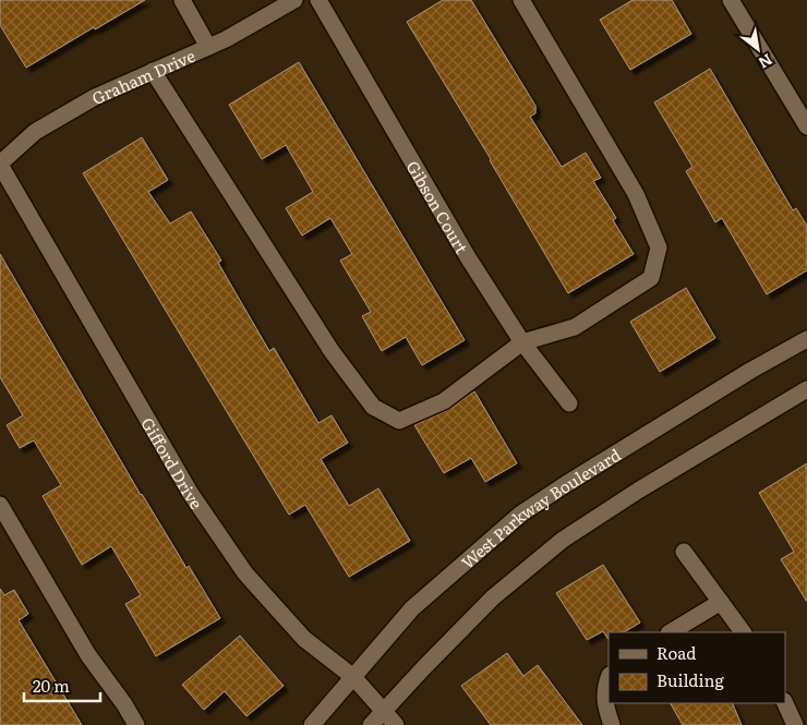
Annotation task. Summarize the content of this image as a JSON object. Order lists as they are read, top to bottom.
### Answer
{
  "streets": {
    "street": [
      "Graham Drive",
      "Gibson Court",
      "Gifford Drive",
      "West Parkway Boulevard"
    ]
  },
  "crossings": [
    ["Graham Drive", "Gifford Drive"],
    ["Gifford Drive", "West Parkway Boulevard"]
  ],
  "legend": ["Road", "Building"],
  "scale_bar": "20 m",
  "north": "bottom right"
}
